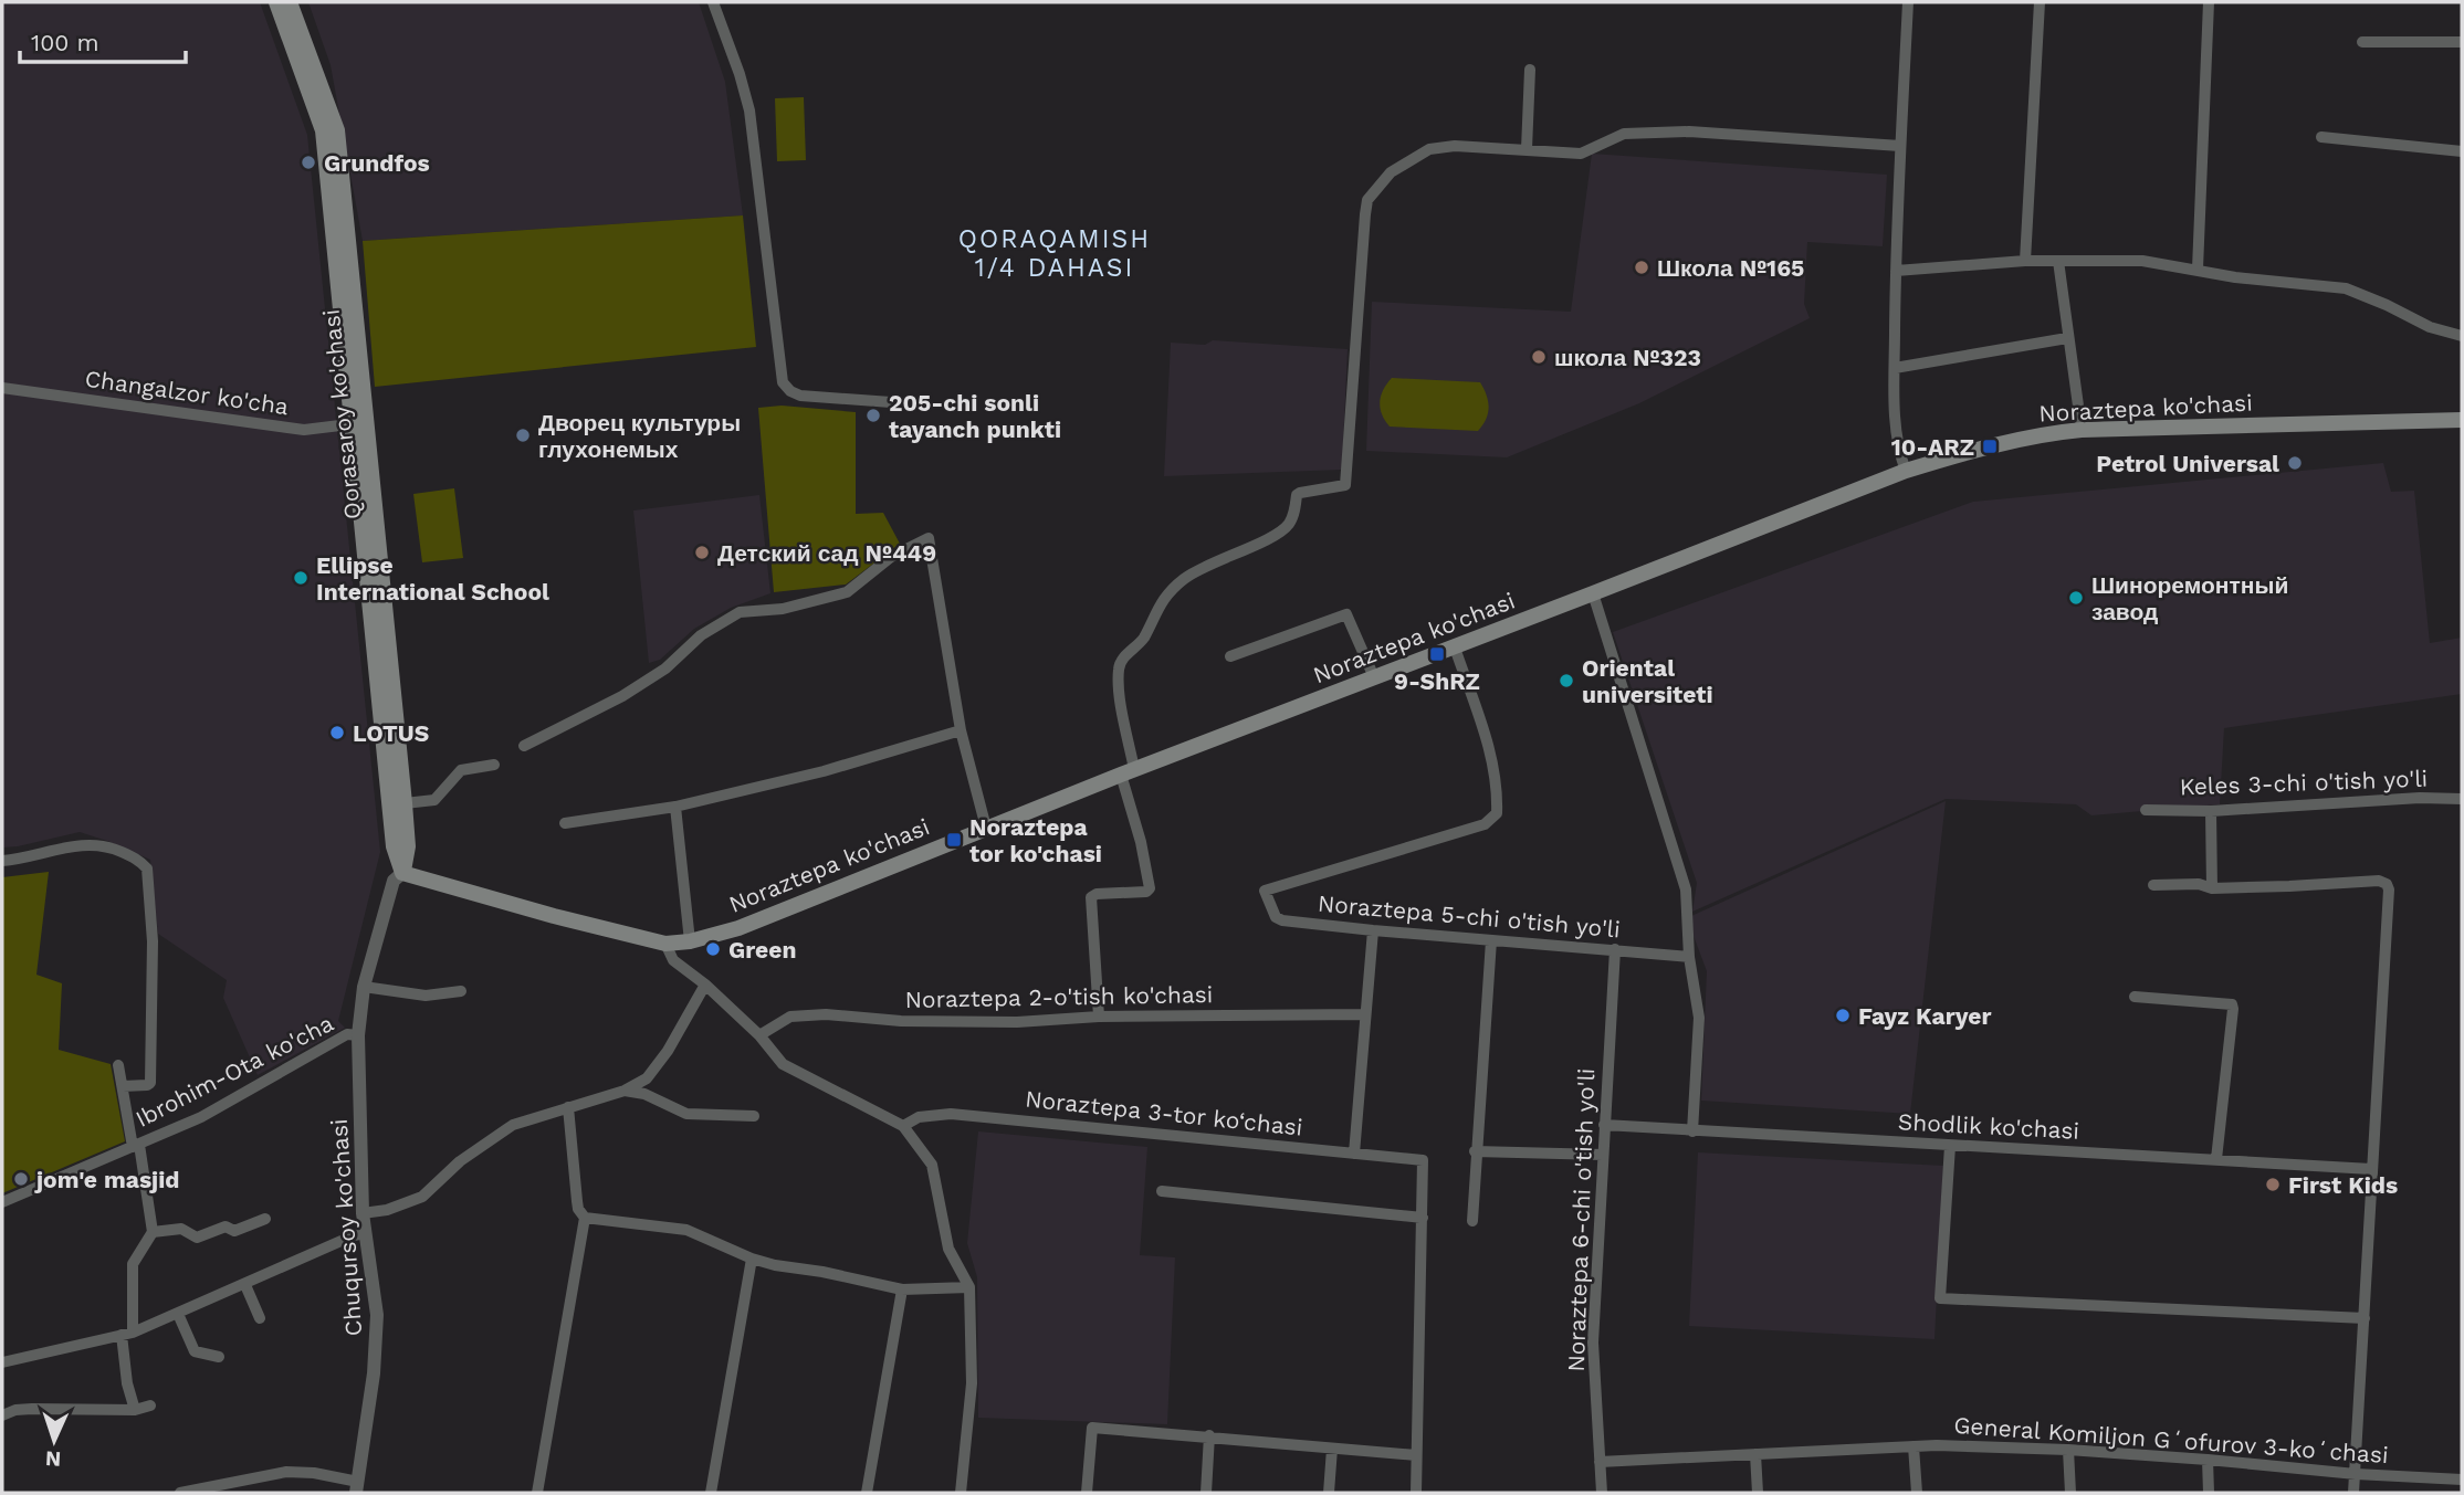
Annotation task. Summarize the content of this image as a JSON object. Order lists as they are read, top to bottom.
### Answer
{
  "streets": {
    "main road": ["Noraztepa ko'chasi", "Qorasaroy ko'chasi"],
    "street": [
      "Changalzor ko'cha",
      "Keles 3-chi o'tish yo'li",
      "Noraztepa 5-chi o'tish yo'li",
      "Noraztepa 2-o'tish ko'chasi",
      "Ibrohim-Ota ko'cha",
      "Noraztepa 3-tor ko‘chasi",
      "Shodlik ko'chasi",
      "Noraztepa 6-chi o'tish yo'li",
      "Chuqursoy ko'chasi",
      "General Komiljon Gʻofurov 3-koʻchasi"
    ]
  },
  "crossings": [
    ["Changalzor ko'cha", "Qorasaroy ko'chasi"],
    ["Noraztepa ko'chasi", "Qorasaroy ko'chasi"],
    ["Noraztepa ko'chasi", "Noraztepa 5-chi o'tish yo'li"],
    ["Noraztepa ko'chasi", "Chuqursoy ko'chasi"],
    ["Qorasaroy ko'chasi", "Chuqursoy ko'chasi"],
    ["Noraztepa 5-chi o'tish yo'li", "Noraztepa 6-chi o'tish yo'li"],
    ["Ibrohim-Ota ko'cha", "Chuqursoy ko'chasi"],
    ["Shodlik ko'chasi", "Noraztepa 6-chi o'tish yo'li"],
    ["Noraztepa 6-chi o'tish yo'li", "General Komiljon Gʻofurov 3-koʻchasi"]
  ],
  "districts": ["QORAQAMISH 1/4 DAHASI"],
  "places": {
    "other": [
      "Grundfos",
      "Школа №165",
      "школа №323",
      "205-chi sonli tayanch punkti",
      "Дворец культуры глухонемых",
      "Petrol Universal",
      "Детский сад №449",
      "Ellipse International School",
      "Шиноремонтный завод",
      "Oriental universiteti",
      "LOTUS",
      "Green",
      "Fayz Karyer",
      "jom'e masjid",
      "First Kids"
    ],
    "transit": ["10-ARZ", "9-ShRZ", "Noraztepa tor ko'chasi"]
  },
  "scale_bar": "100 m",
  "north": "bottom"
}
